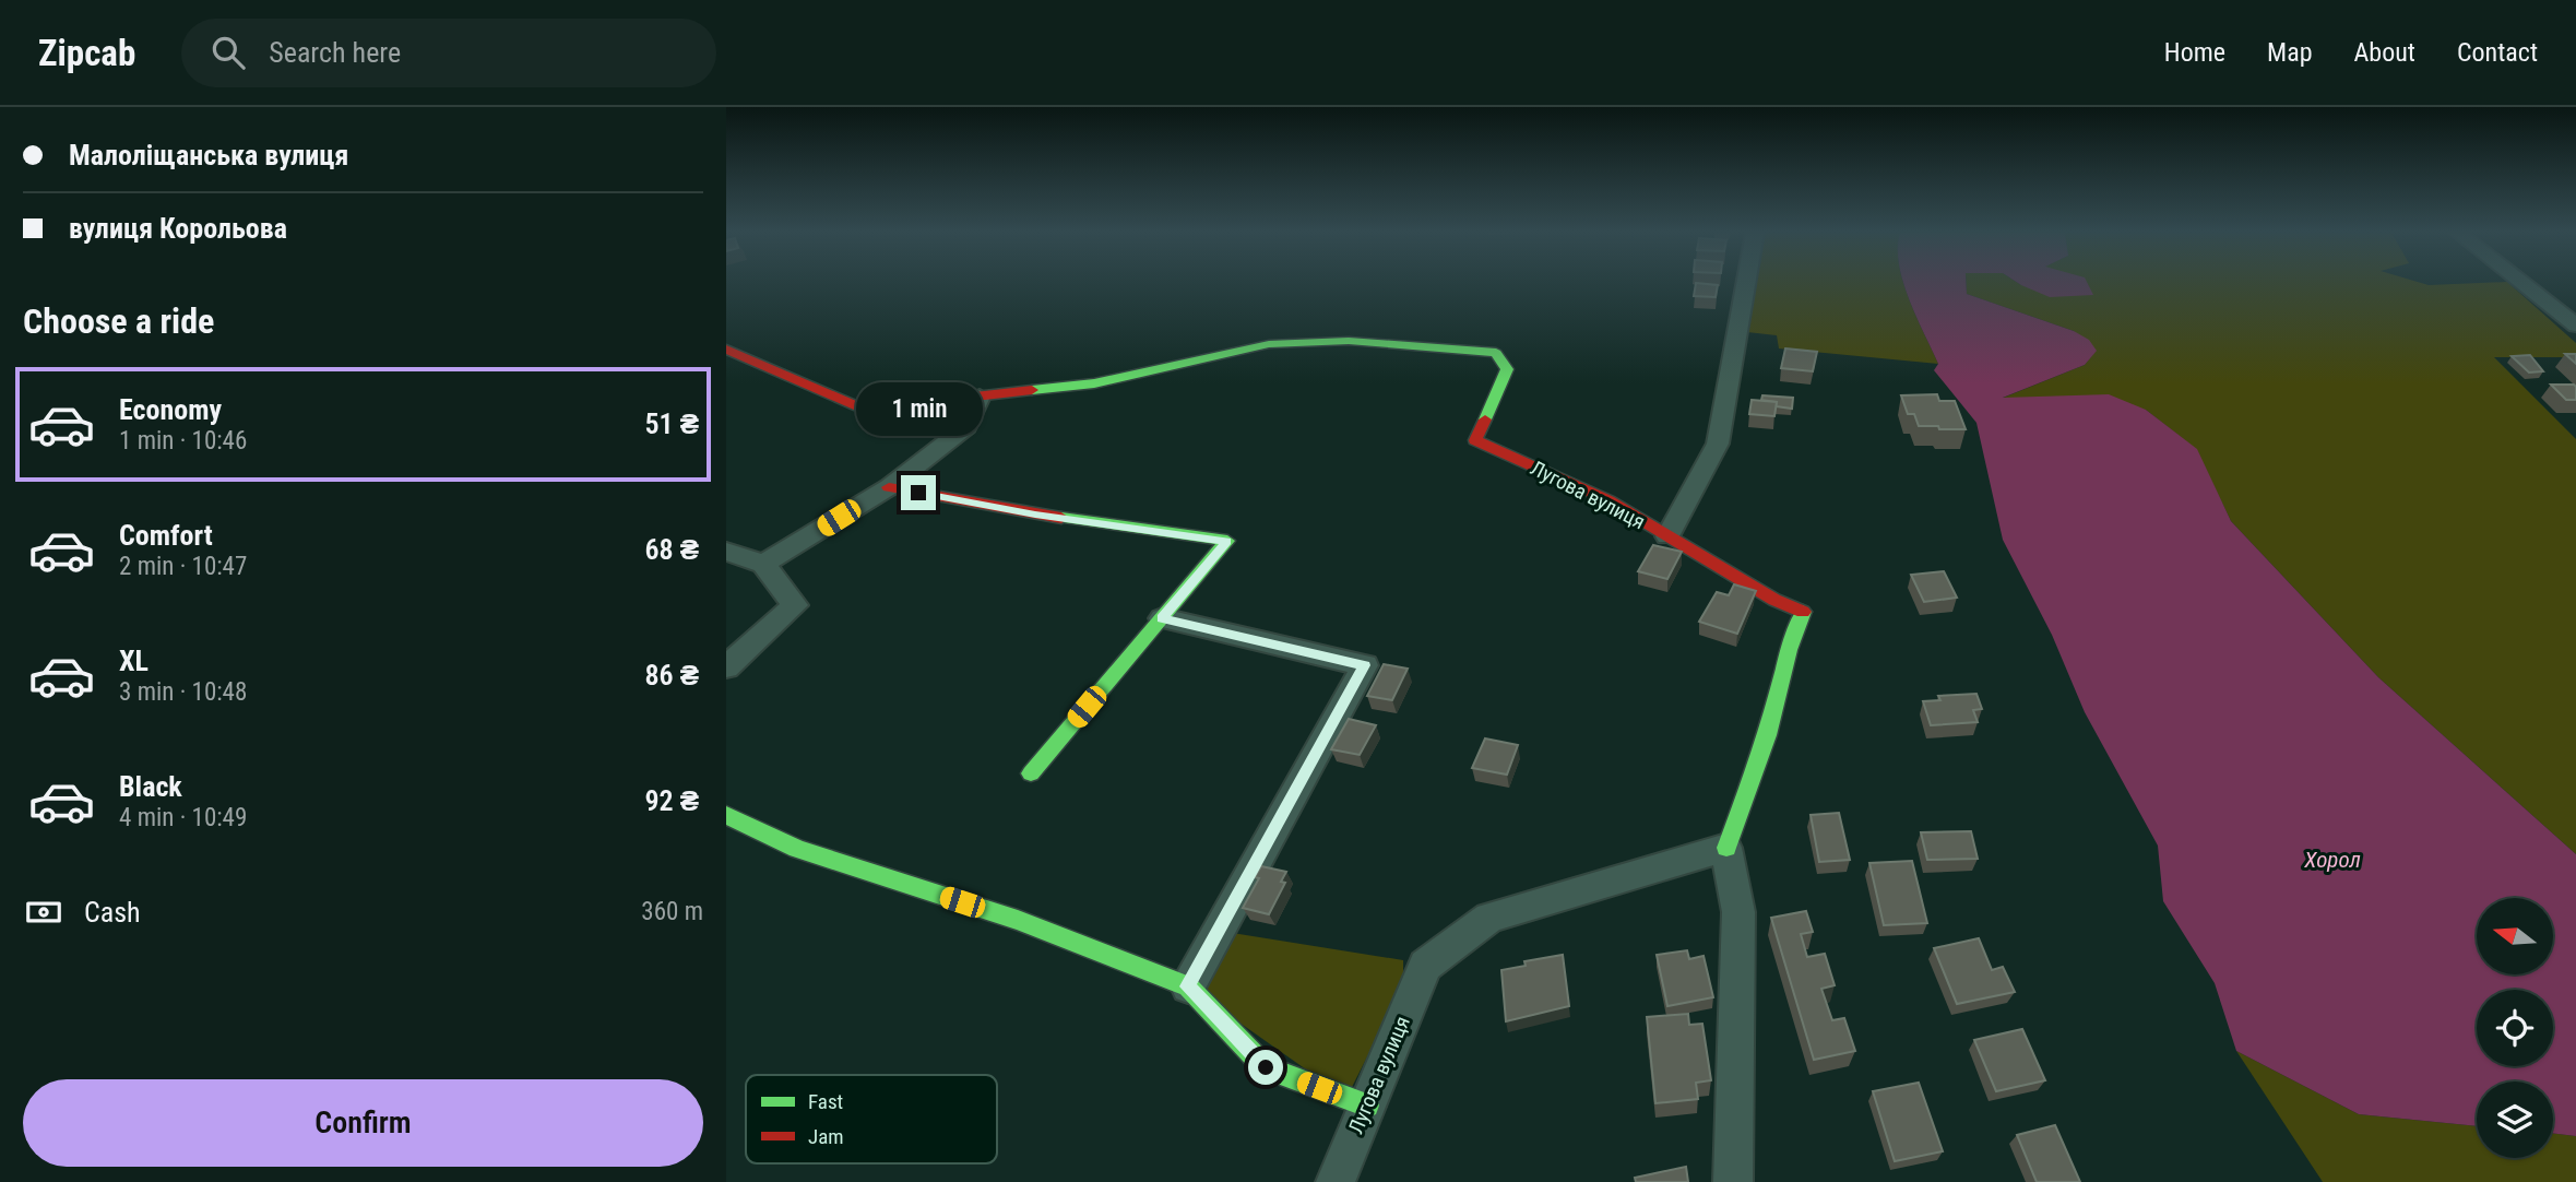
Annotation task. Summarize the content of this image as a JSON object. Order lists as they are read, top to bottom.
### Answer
{
  "streets": {
    "street": ["Лугова вулиця"]
  },
  "water": ["Хорол"],
  "legend": ["Fast", "Jam"],
  "north": "left",
  "page": {
    "header": "Zipcab",
    "search": "Search here",
    "nav": [
      "Home",
      "Map",
      "About",
      "Contact"
    ],
    "banner": ["Малоліщанська вулиця", "вулиця Корольова"],
    "heading": "Choose a ride",
    "list": [
      {
        "name": "Economy",
        "note": "1 min · 10:46",
        "value": "51 ₴"
      },
      {
        "name": "Comfort",
        "note": "2 min · 10:47",
        "value": "68 ₴"
      },
      {
        "name": "XL",
        "note": "3 min · 10:48",
        "value": "86 ₴"
      },
      {
        "name": "Black",
        "note": "4 min · 10:49",
        "value": "92 ₴"
      }
    ],
    "bubble": "1 min",
    "pay": ["Cash", "360 m"],
    "buttons": "Confirm"
  }
}
